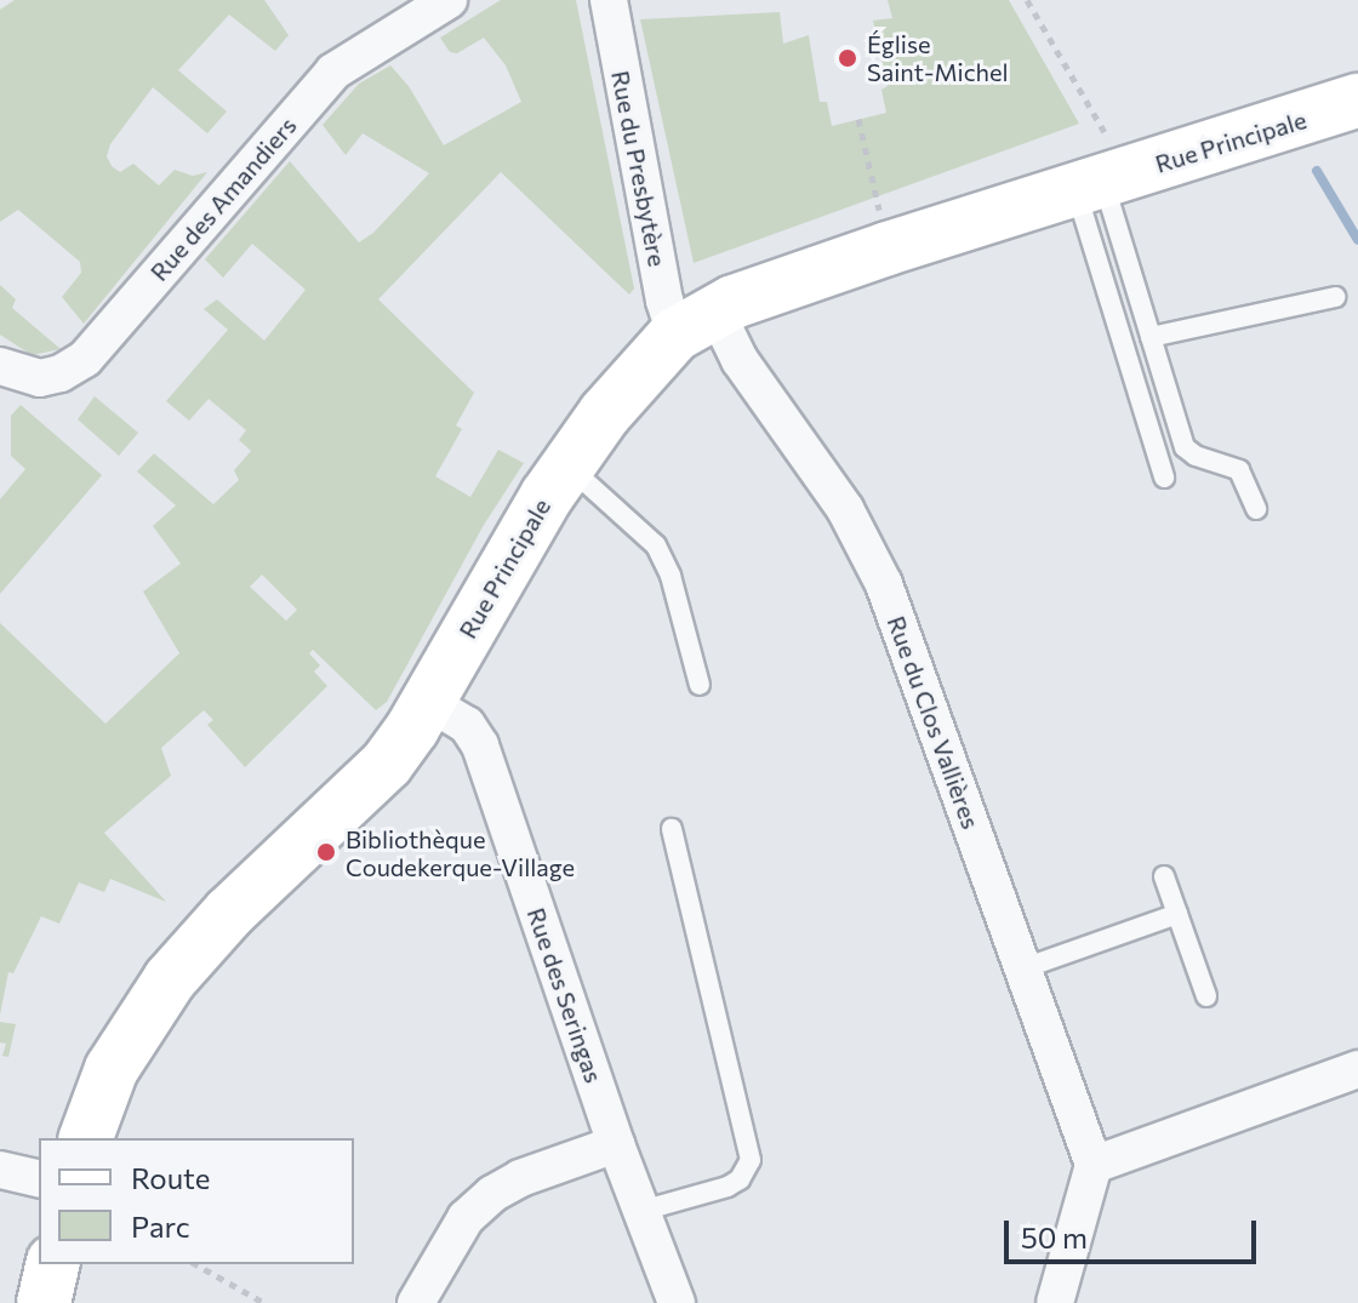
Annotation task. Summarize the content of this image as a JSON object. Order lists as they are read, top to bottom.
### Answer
{
  "streets": {
    "street": [
      "Rue Principale",
      "Rue du Presbytère",
      "Rue des Amandiers",
      "Rue du Clos Vallières",
      "Rue des Seringas"
    ]
  },
  "crossings": [
    ["Rue Principale", "Rue du Presbytère"],
    ["Rue Principale", "Rue du Clos Vallières"],
    ["Rue Principale", "Rue des Seringas"],
    ["Rue du Presbytère", "Rue du Clos Vallières"]
  ],
  "places": ["Église Saint-Michel", "Bibliothèque Coudekerque-Village"],
  "legend": ["Route", "Parc"],
  "scale_bar": "50 m"
}
